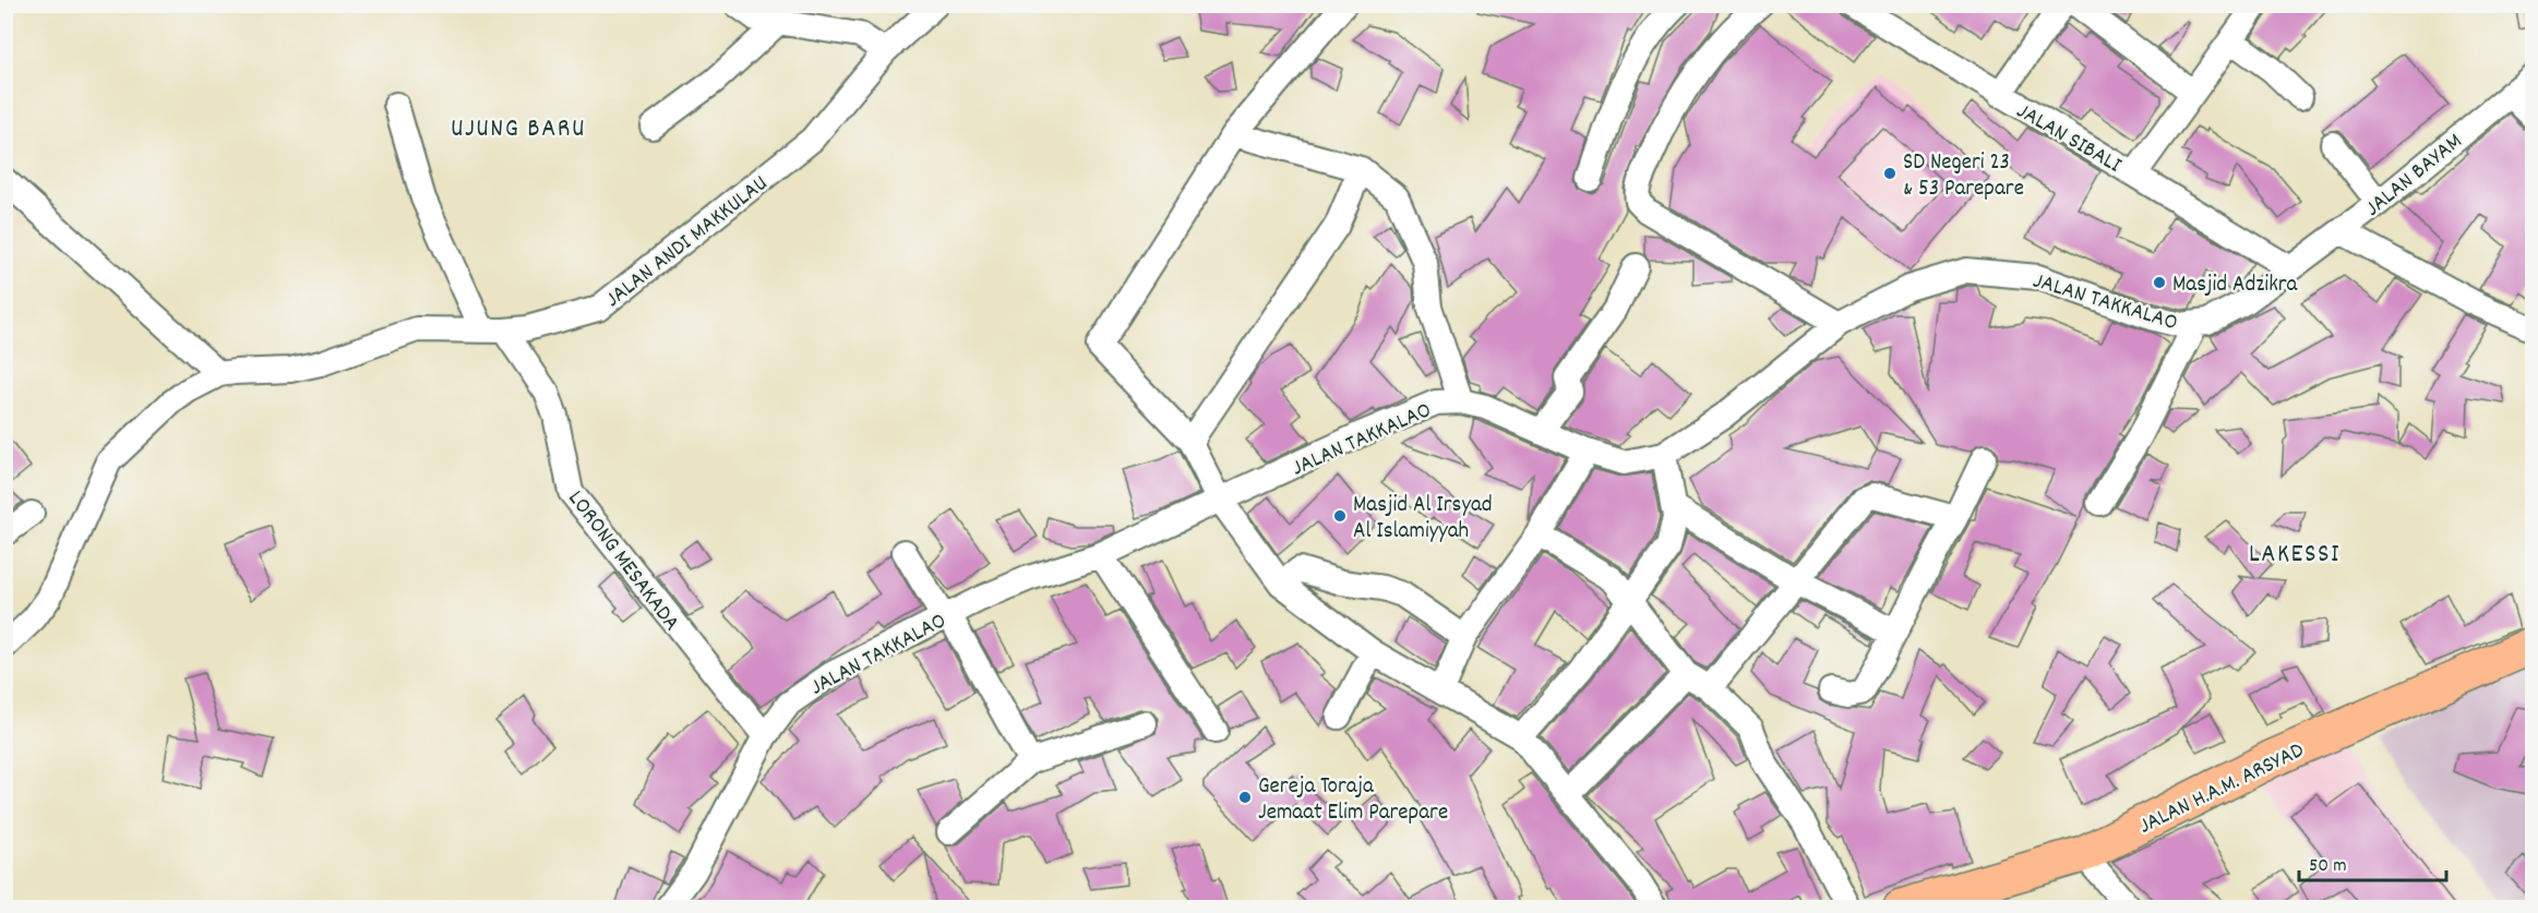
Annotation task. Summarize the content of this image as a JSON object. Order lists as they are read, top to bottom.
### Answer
{
  "streets": {
    "highway": ["JALAN H.A.M. ARSYAD"],
    "street": [
      "JALAN SIBALI",
      "JALAN BAYAM",
      "JALAN ANDI MAKKULAU",
      "JALAN TAKKALAO",
      "LORONG MESAKADA"
    ]
  },
  "crossings": [
    ["JALAN SIBALI", "JALAN BAYAM"],
    ["JALAN SIBALI", "JALAN TAKKALAO"],
    ["JALAN BAYAM", "JALAN TAKKALAO"],
    ["JALAN ANDI MAKKULAU", "LORONG MESAKADA"],
    ["JALAN TAKKALAO", "LORONG MESAKADA"]
  ],
  "districts": ["UJUNG BARU", "LAKESSI"],
  "places": [
    "SD Negeri 23 & 53 Parepare",
    "Masjid Adzikra",
    "Masjid Al Irsyad Al Islamiyyah",
    "Gereja Toraja Jemaat Elim Parepare"
  ],
  "scale_bar": "50 m"
}
